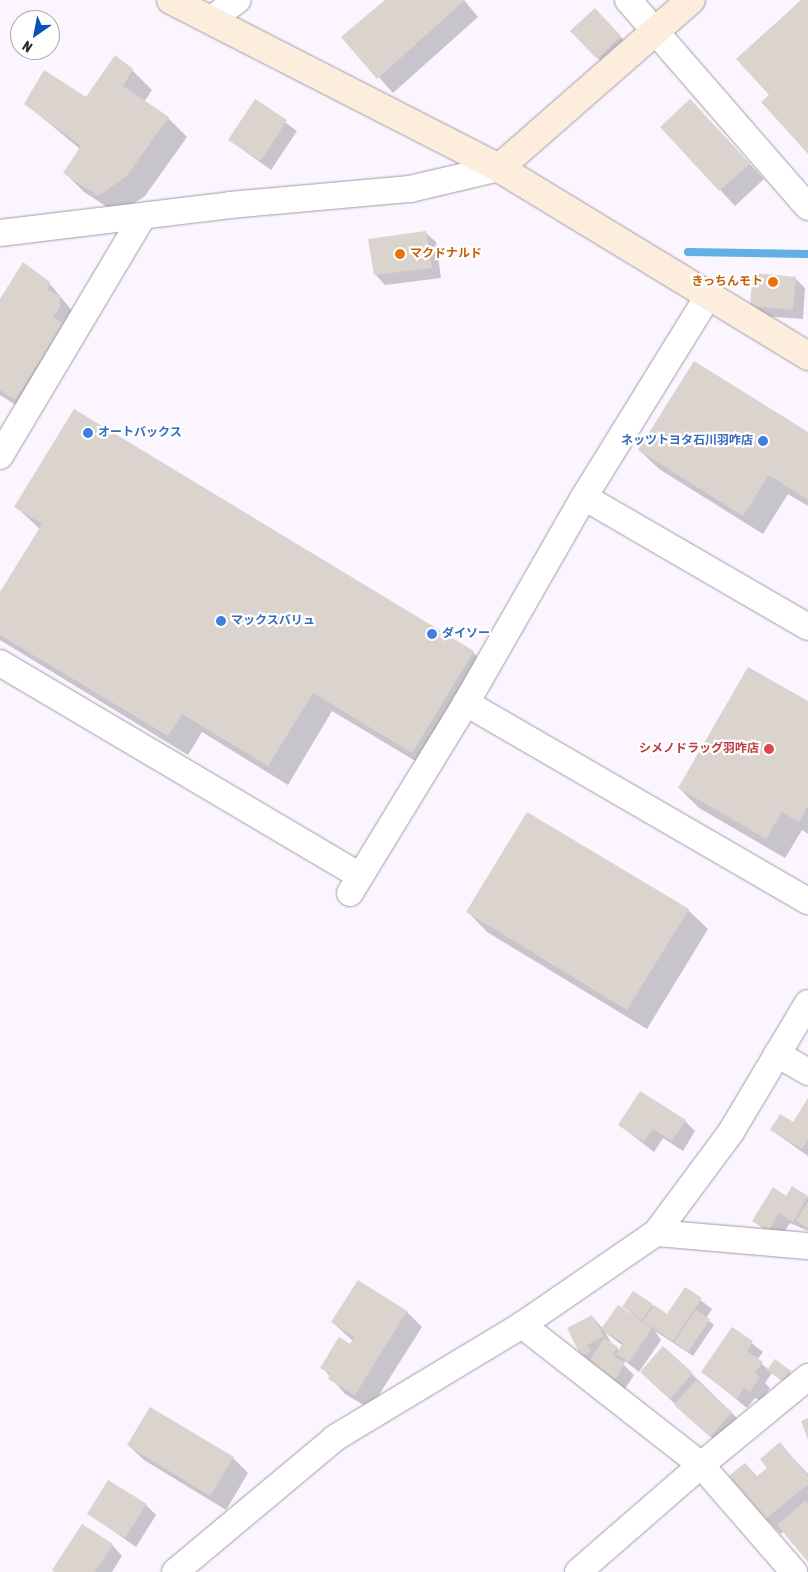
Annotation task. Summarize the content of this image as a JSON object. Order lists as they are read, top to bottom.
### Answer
{
  "places": [
    "マクドナルド",
    "きっちんモト",
    "オートバックス",
    "ネッツトヨタ石川羽咋店",
    "マックスバリュ",
    "ダイソー",
    "シメノドラッグ羽咋店"
  ],
  "north": "bottom left"
}
